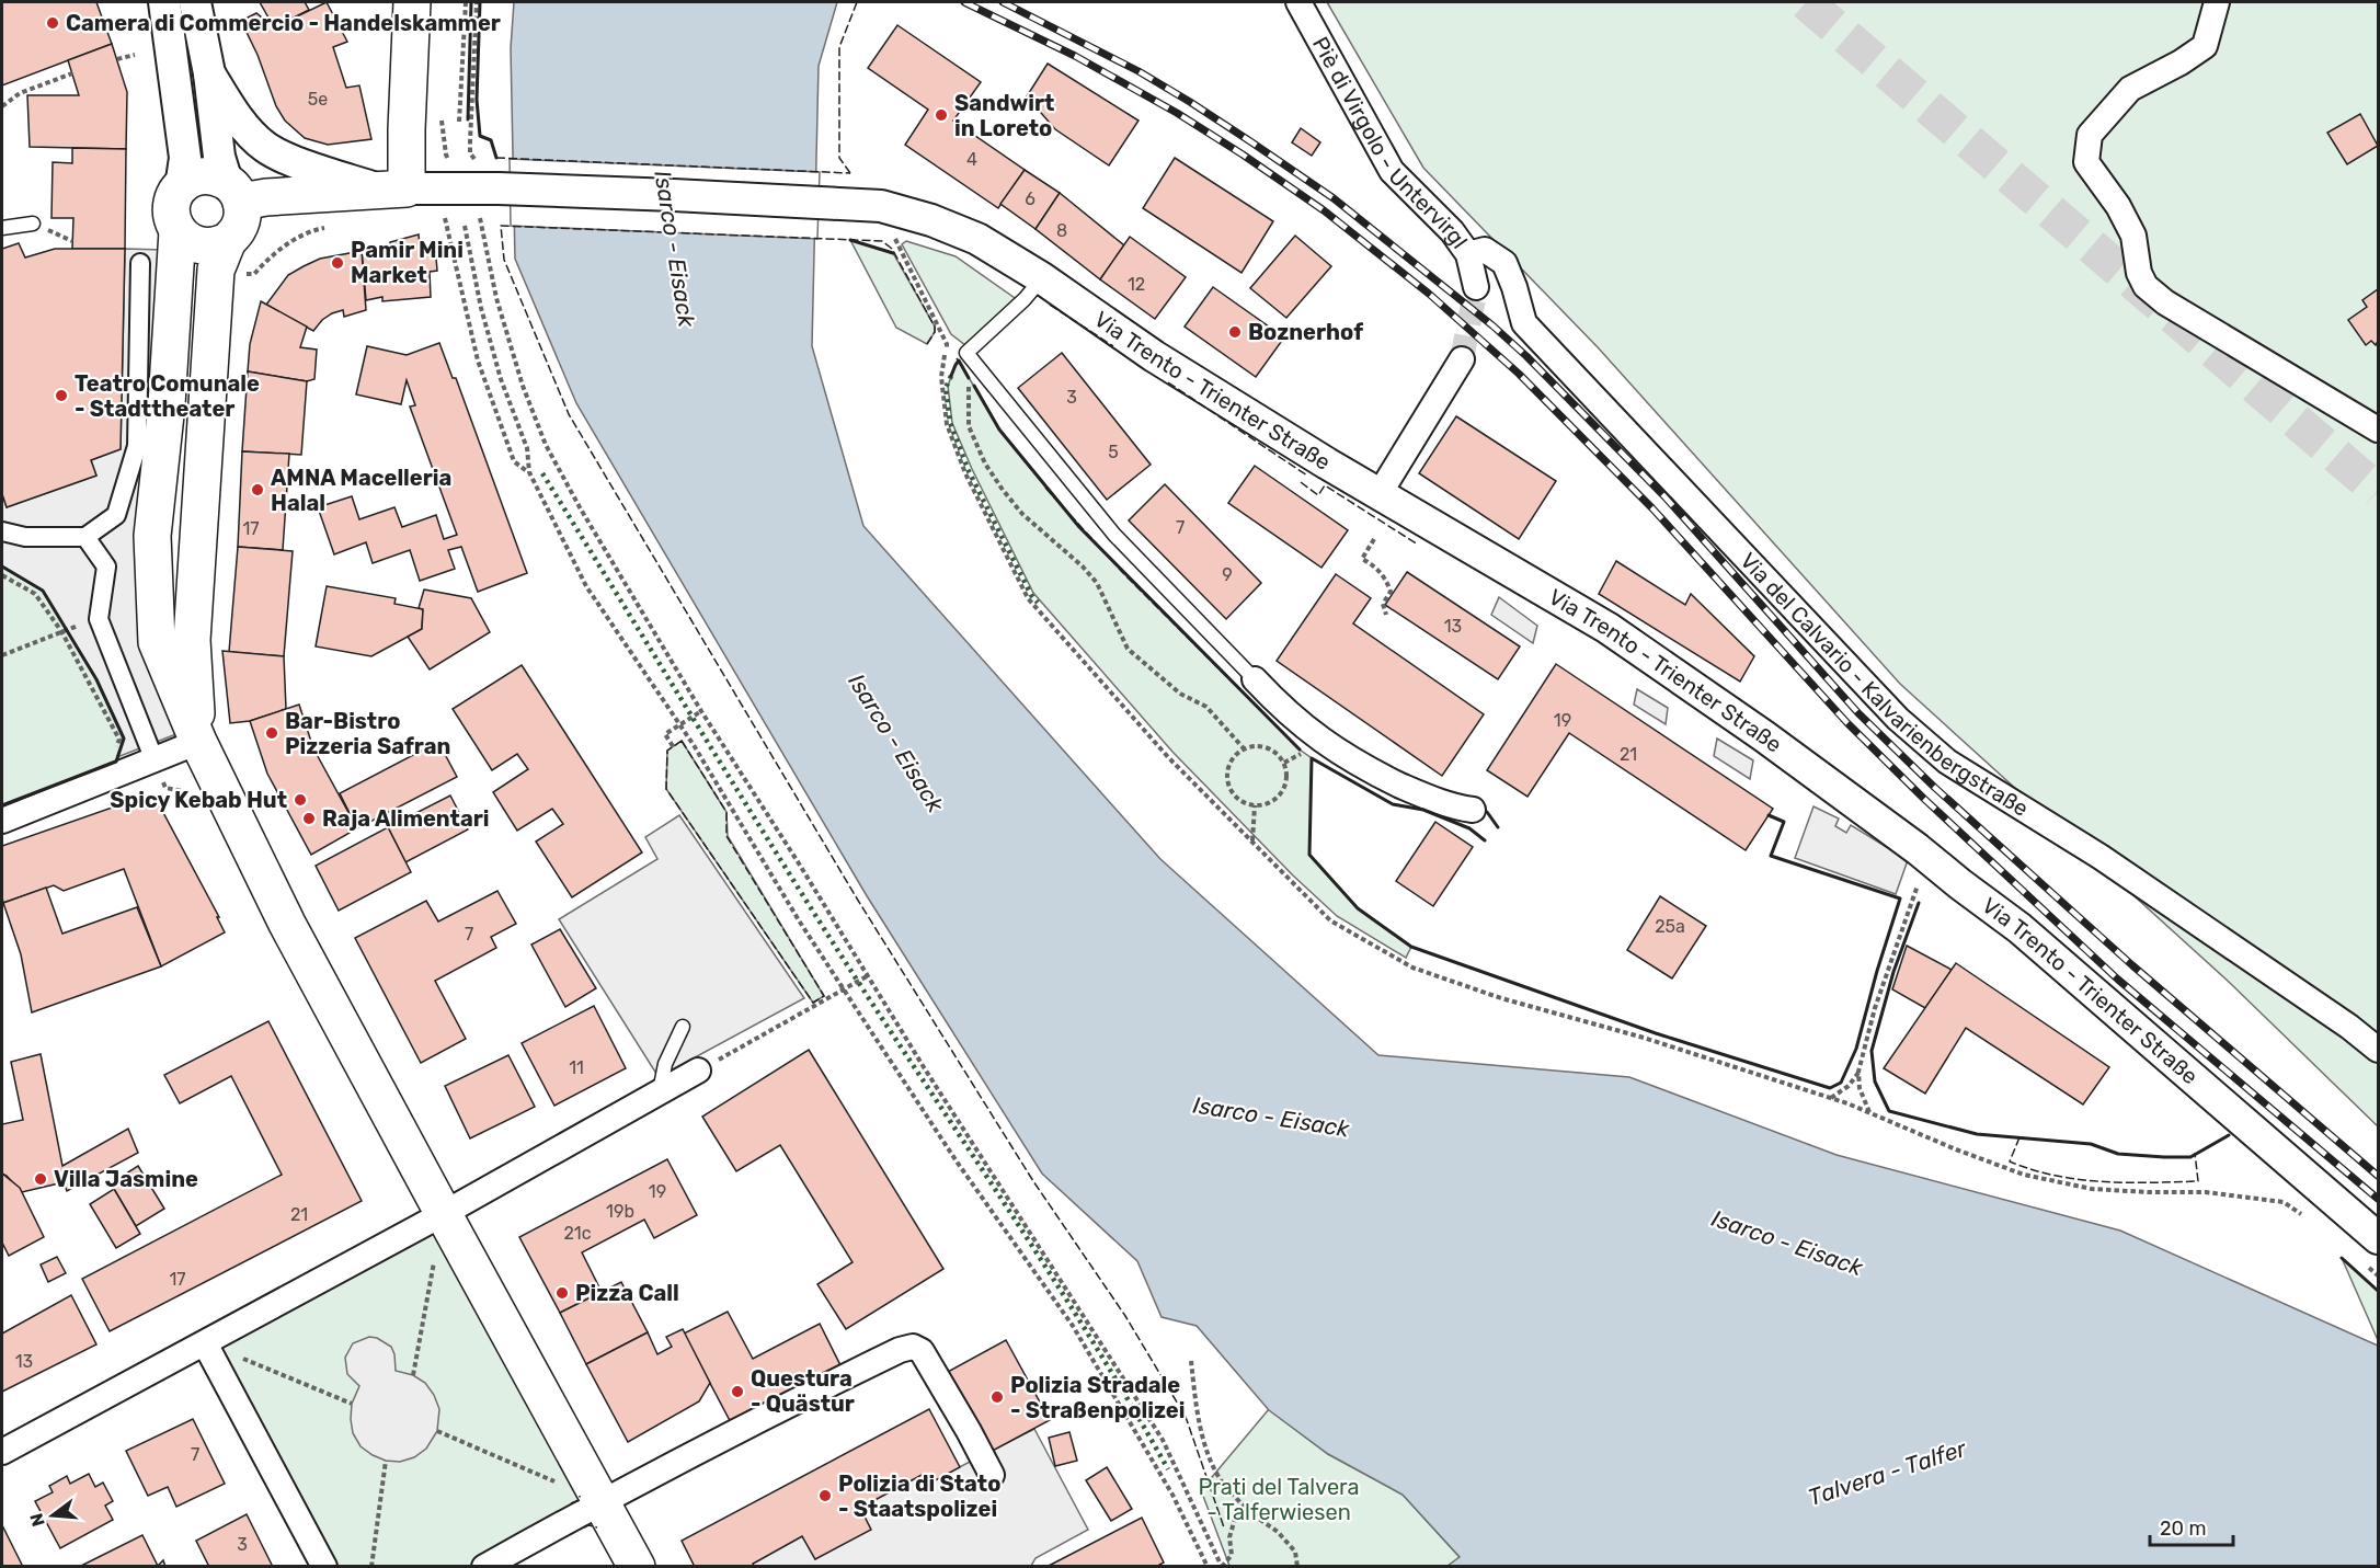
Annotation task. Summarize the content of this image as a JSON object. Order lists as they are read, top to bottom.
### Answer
{
  "streets": {
    "street": ["Piè di Virgolo - Untervirgl", "Via Trento - Trienter Straße", "Via del Calvario - Kalvarienbergstraße"]
  },
  "crossings": [
    ["Piè di Virgolo - Untervirgl", "Via del Calvario - Kalvarienbergstraße"]
  ],
  "water": ["Isarco - Eisack", "Talvera - Talfer"],
  "parks": ["Prati del Talvera - Talferwiesen"],
  "places": [
    "Camera di Commercio - Handelskammer",
    "Sandwirt in Loreto",
    "Pamir Mini Market",
    "Boznerhof",
    "Teatro Comunale - Stadttheater",
    "AMNA Macelleria Halal",
    "Bar-Bistro Pizzeria Safran",
    "Spicy Kebab Hut",
    "Raja Alimentari",
    "Villa Jasmine",
    "Pizza Call",
    "Questura - Quästur",
    "Polizia Stradale - Straßenpolizei",
    "Polizia di Stato - Staatspolizei"
  ],
  "house_numbers": [
    "5e",
    "4",
    "6",
    "8",
    "12",
    "3",
    "5",
    "7",
    "17",
    "9",
    "13",
    "19",
    "21",
    "25a",
    "7",
    "11",
    "19",
    "19b",
    "21",
    "21c",
    "17",
    "13",
    "7",
    "3"
  ],
  "scale_bar": "20 m",
  "north": "left"
}
